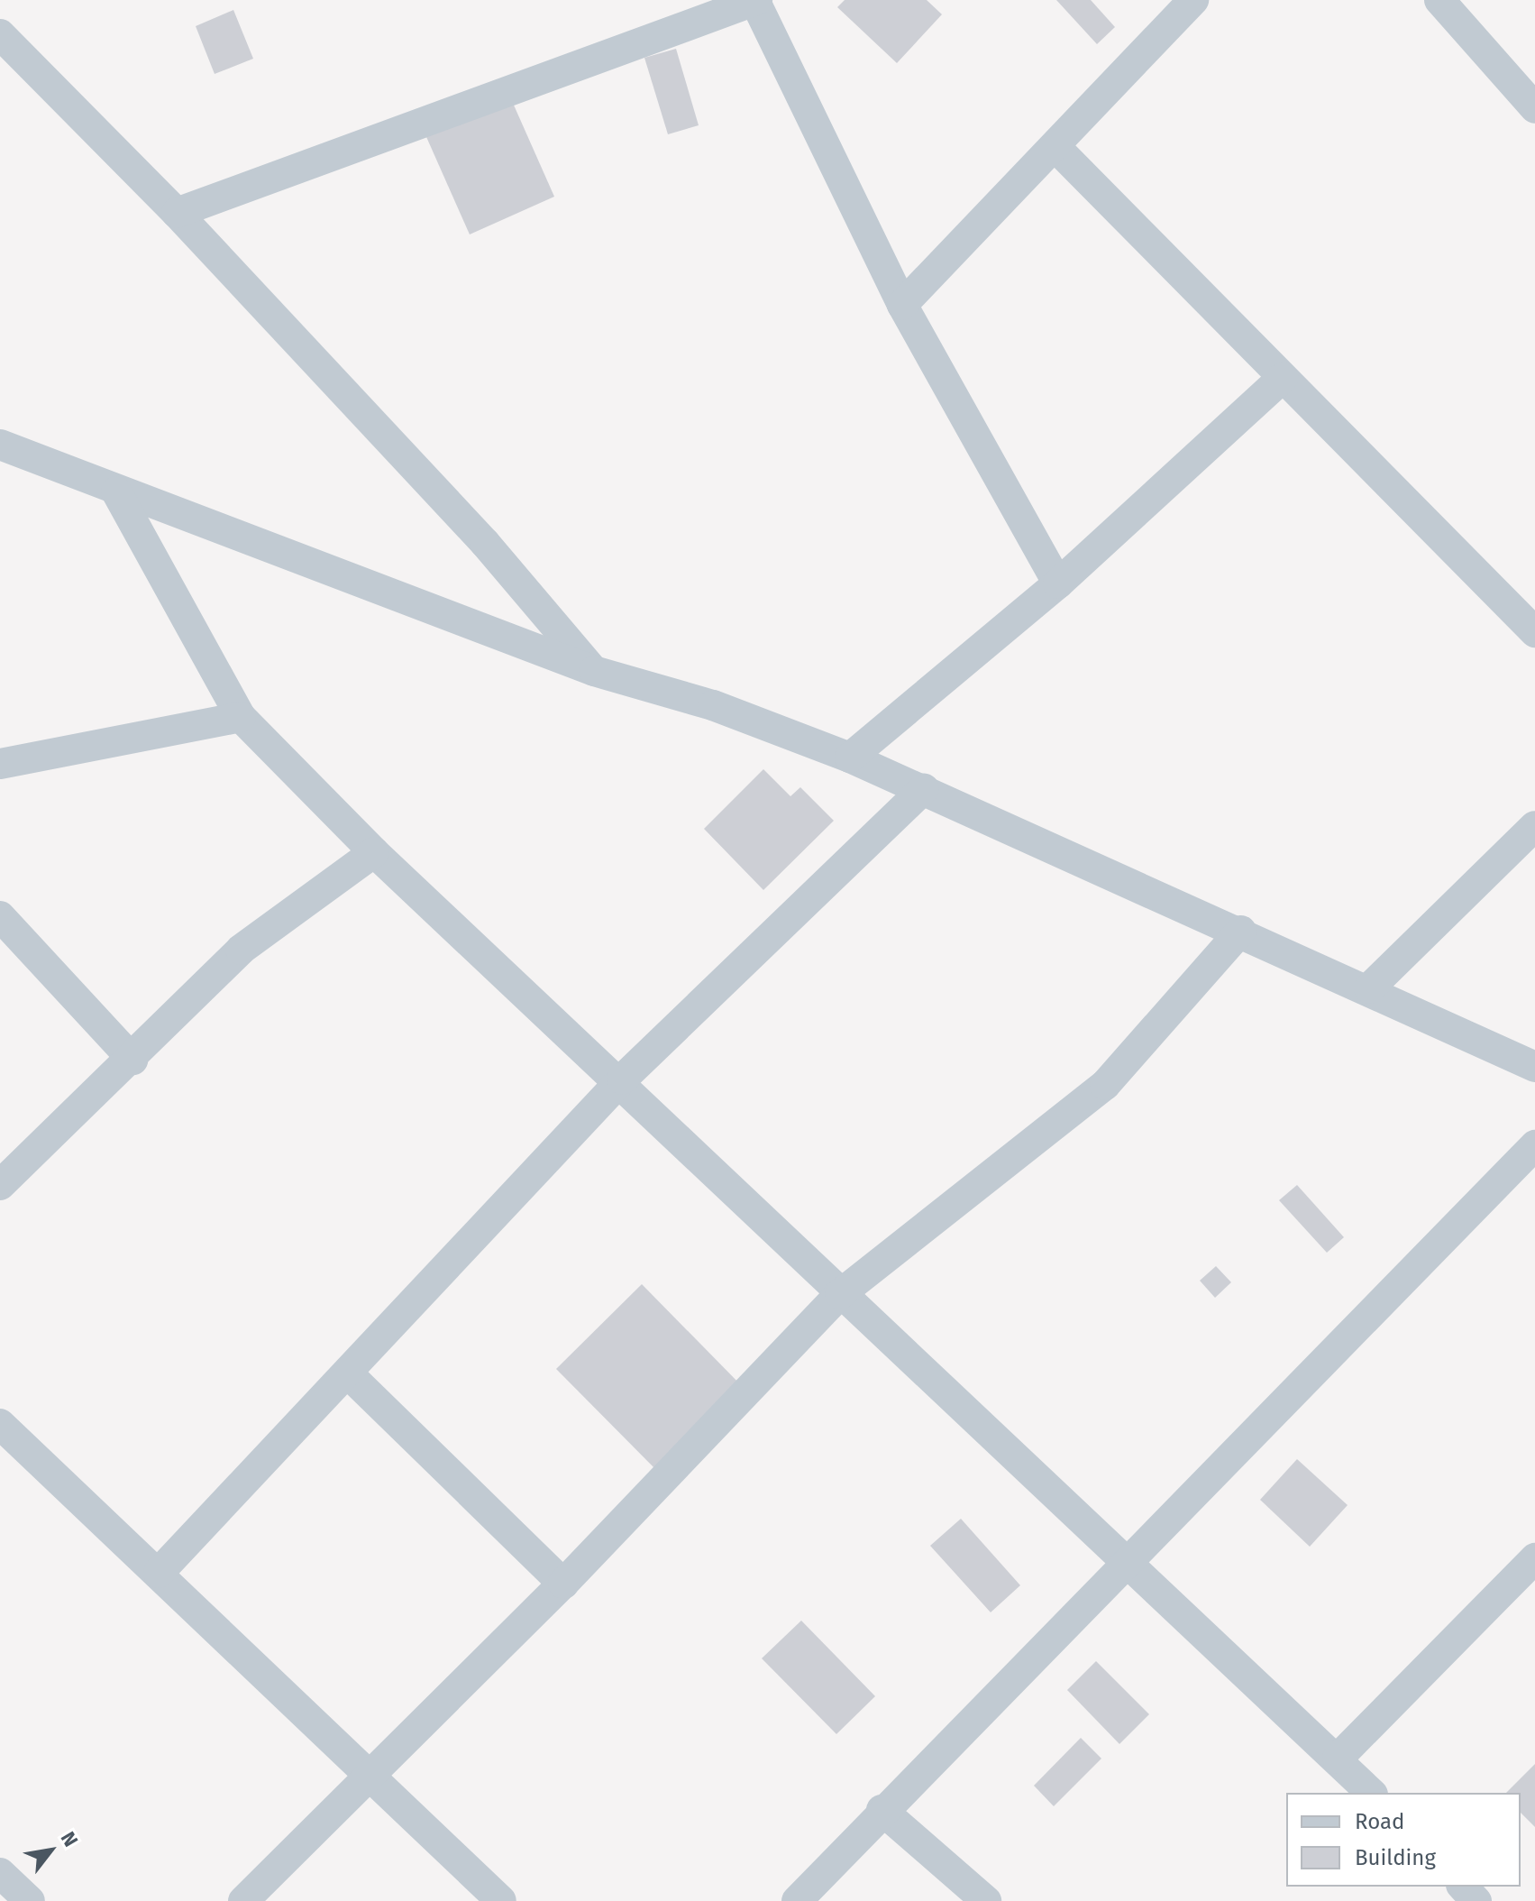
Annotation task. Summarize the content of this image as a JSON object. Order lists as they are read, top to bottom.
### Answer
{
  "legend": ["Road", "Building"],
  "north": "top right"
}
